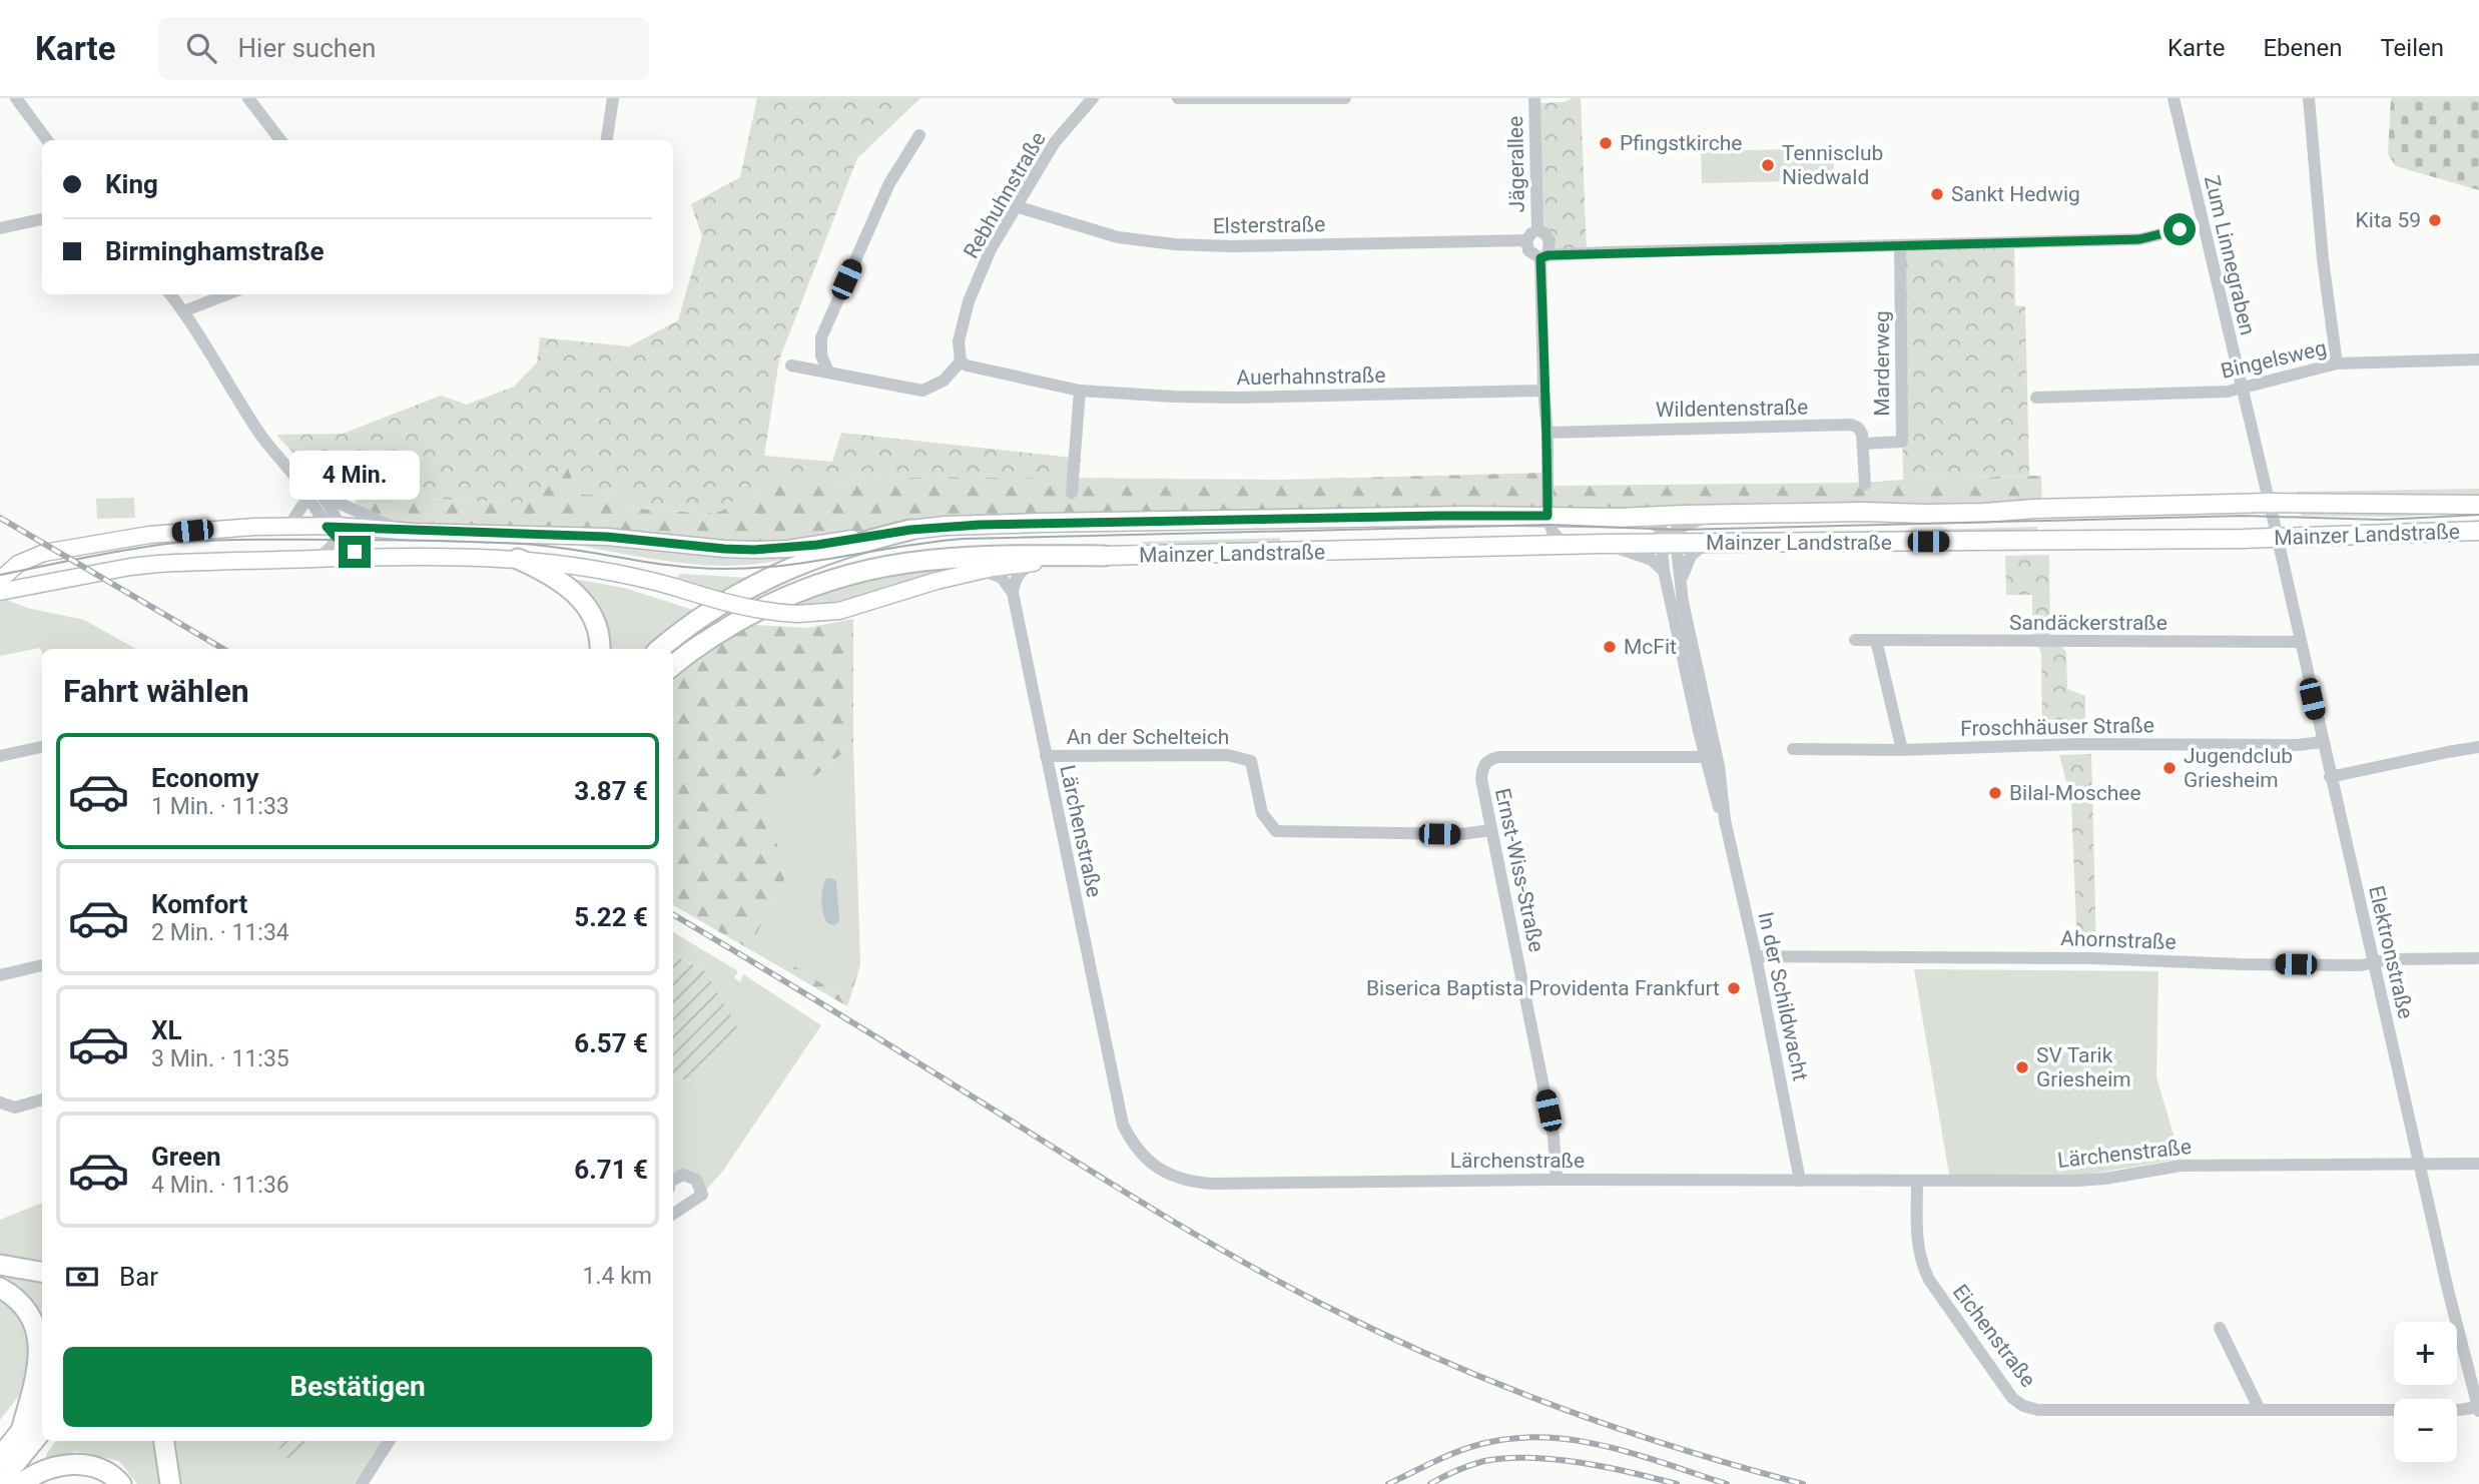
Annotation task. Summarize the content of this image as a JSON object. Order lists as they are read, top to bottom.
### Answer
{
  "streets": {
    "main road": ["Mainzer Landstraße"],
    "street": [
      "Jägerallee",
      "Rebhuhnstraße",
      "Elsterstraße",
      "Zum Linnegraben",
      "Bingelsweg",
      "Marderweg",
      "Auerhahnstraße",
      "Wildentenstraße",
      "Sandäckerstraße",
      "Froschhäuser Straße",
      "An der Schelteich",
      "Lärchenstraße",
      "Ernst-Wiss-Straße",
      "Ahornstraße",
      "Elektronstraße",
      "In der Schildwacht",
      "Eichenstraße"
    ]
  },
  "crossings": [
    ["Jägerallee", "Elsterstraße"],
    ["Jägerallee", "Auerhahnstraße"],
    ["Jägerallee", "Wildentenstraße"],
    ["Jägerallee", "Mainzer Landstraße"],
    ["Rebhuhnstraße", "Elsterstraße"],
    ["Rebhuhnstraße", "Auerhahnstraße"],
    ["Zum Linnegraben", "Bingelsweg"],
    ["Zum Linnegraben", "Mainzer Landstraße"],
    ["Zum Linnegraben", "Elektronstraße"],
    ["Marderweg", "Wildentenstraße"],
    ["Mainzer Landstraße", "Elektronstraße"],
    ["Mainzer Landstraße", "In der Schildwacht"],
    ["Sandäckerstraße", "Elektronstraße"],
    ["Froschhäuser Straße", "Elektronstraße"],
    ["An der Schelteich", "Lärchenstraße"],
    ["An der Schelteich", "Ernst-Wiss-Straße"],
    ["Lärchenstraße", "Ernst-Wiss-Straße"],
    ["Lärchenstraße", "Elektronstraße"],
    ["Lärchenstraße", "In der Schildwacht"],
    ["Lärchenstraße", "Eichenstraße"],
    ["Ernst-Wiss-Straße", "In der Schildwacht"],
    ["Ahornstraße", "Elektronstraße"],
    ["Ahornstraße", "In der Schildwacht"],
    ["Elektronstraße", "Eichenstraße"]
  ],
  "places": [
    "Pfingstkirche",
    "Tennisclub Niedwald",
    "Sankt Hedwig",
    "Kita 59",
    "McFit",
    "Jugendclub Griesheim",
    "Bilal-Moschee",
    "Biserica Baptista Providenta Frankfurt",
    "SV Tarik Griesheim"
  ],
  "page": {
    "header": "Karte",
    "search": "Hier suchen",
    "nav": ["Karte", "Ebenen", "Teilen"],
    "banner": ["King", "Birminghamstraße"],
    "bubble": "4 Min.",
    "heading": "Fahrt wählen",
    "list": [
      {
        "name": "Economy",
        "note": "1 Min. · 11:33",
        "value": "3.87 €"
      },
      {
        "name": "Komfort",
        "note": "2 Min. · 11:34",
        "value": "5.22 €"
      },
      {
        "name": "XL",
        "note": "3 Min. · 11:35",
        "value": "6.57 €"
      },
      {
        "name": "Green",
        "note": "4 Min. · 11:36",
        "value": "6.71 €"
      }
    ],
    "pay": ["Bar", "1.4 km"],
    "map_buttons": ["+", "−"],
    "buttons": "Bestätigen"
  }
}
